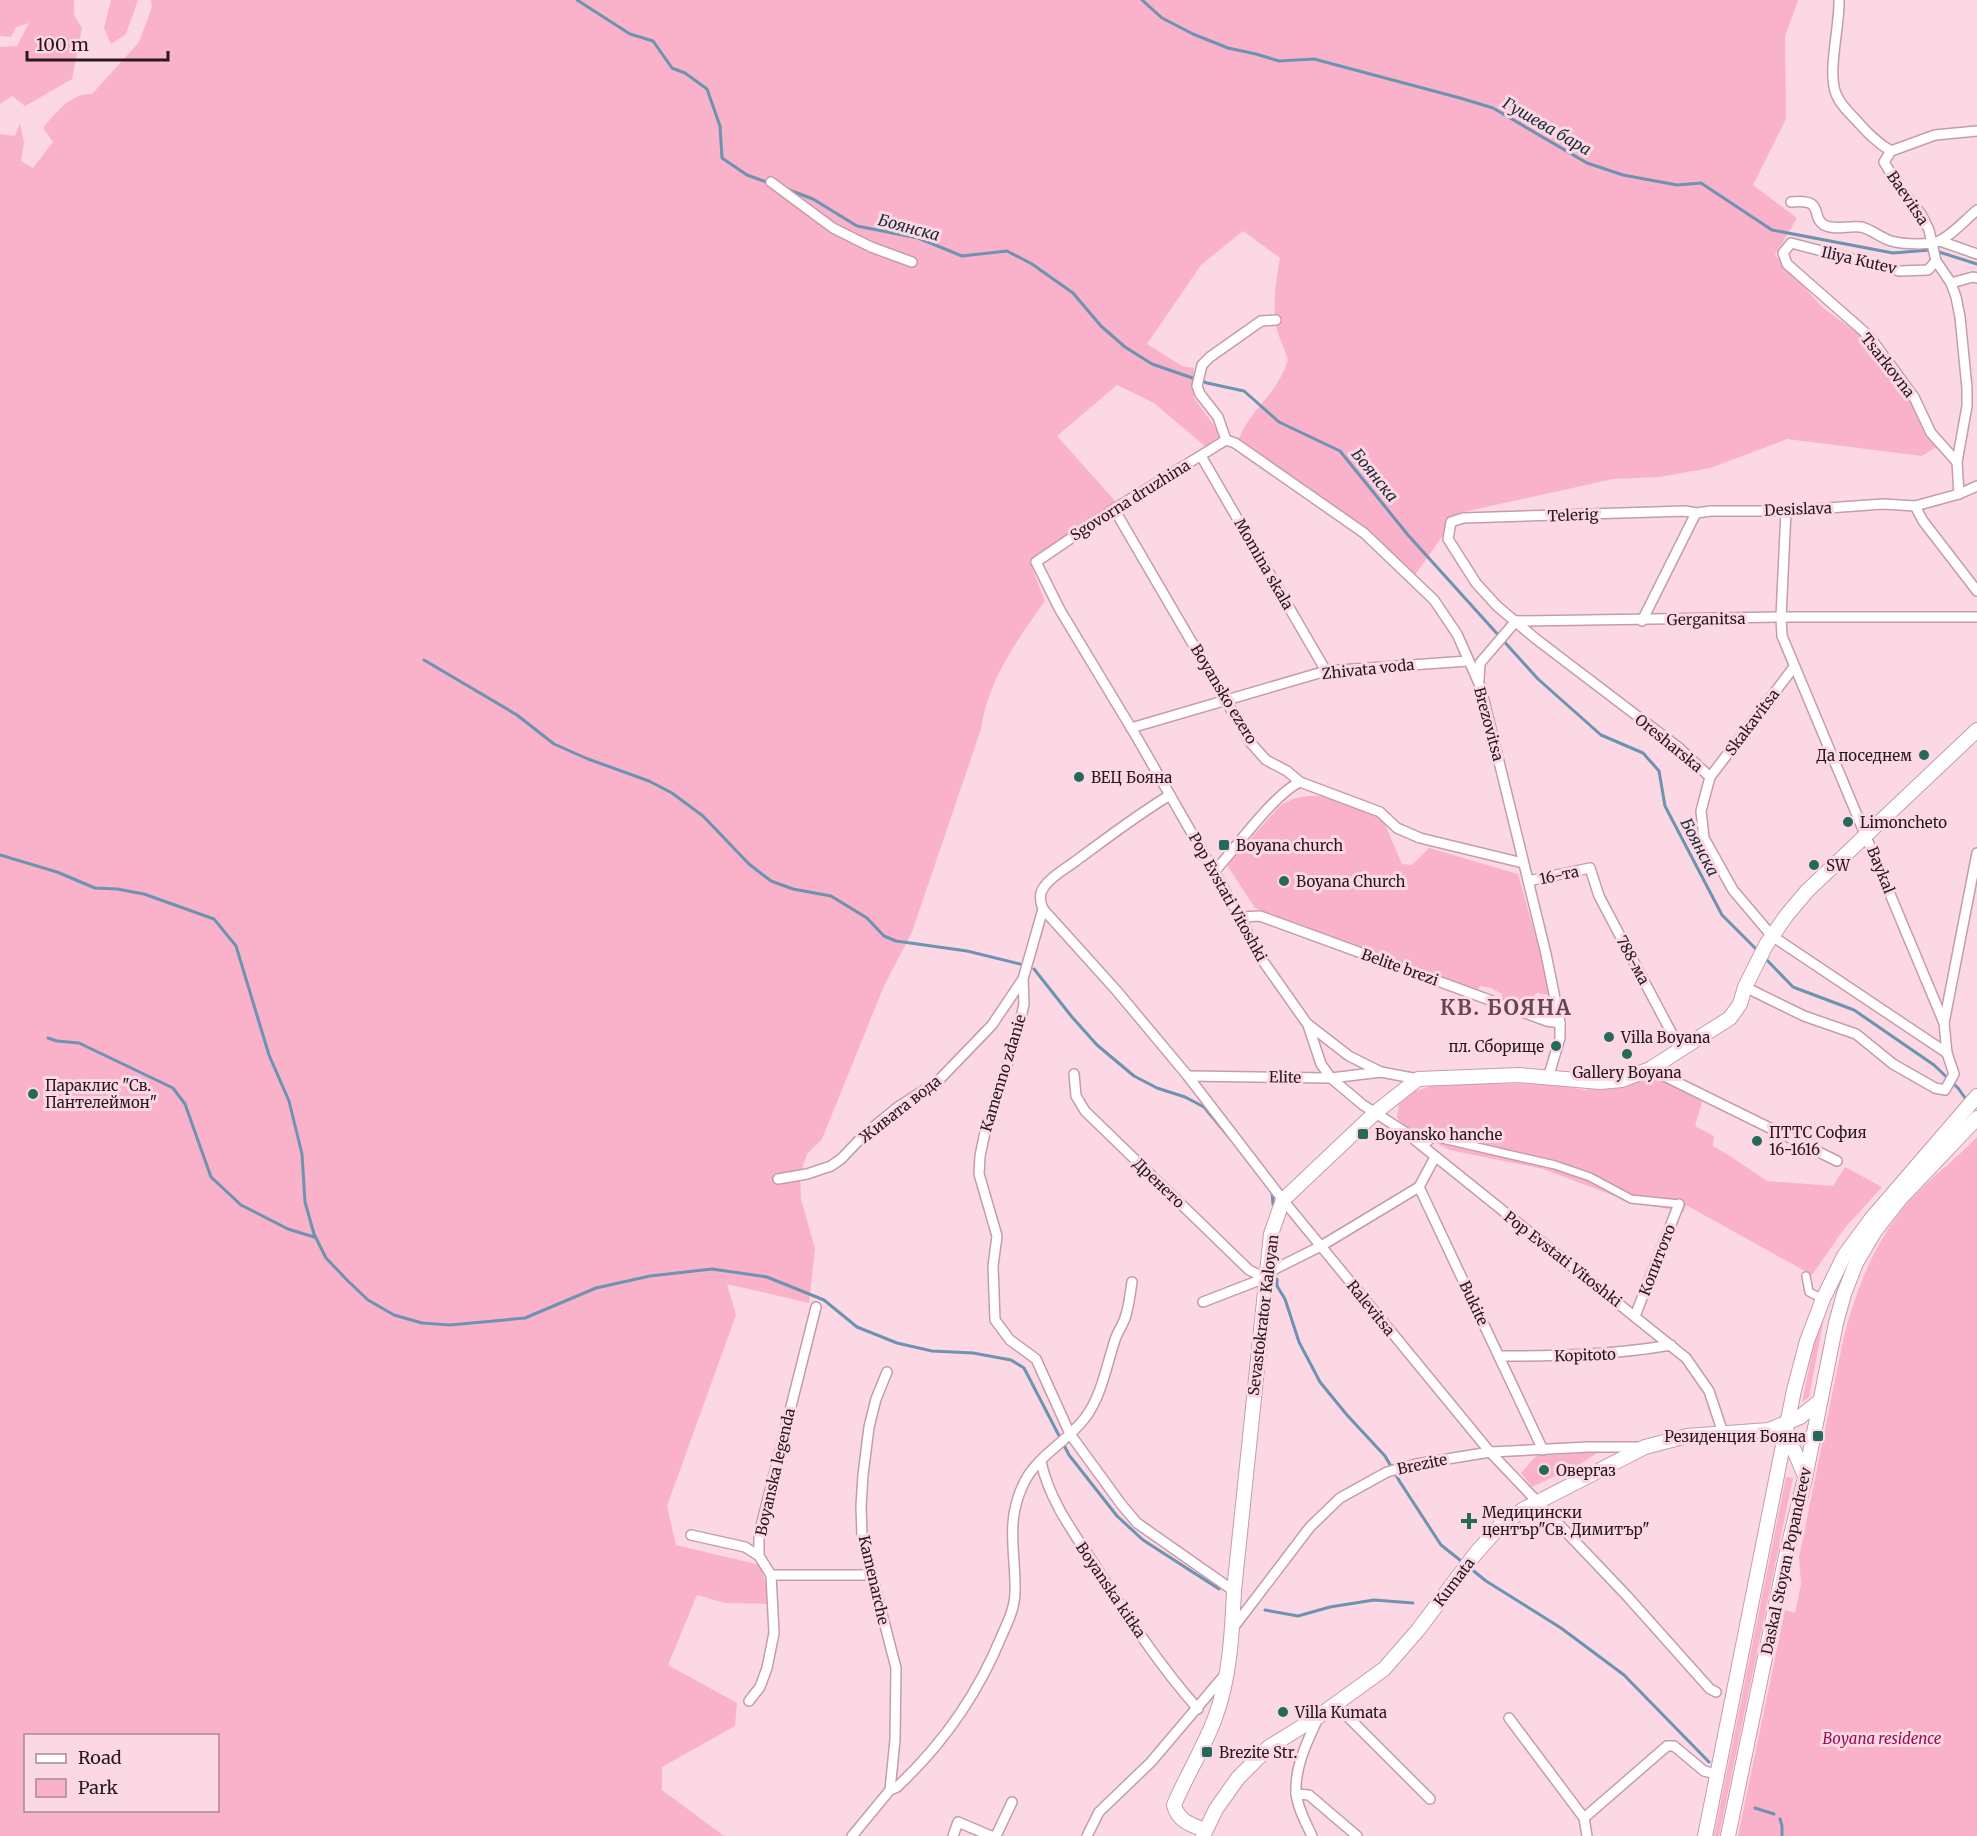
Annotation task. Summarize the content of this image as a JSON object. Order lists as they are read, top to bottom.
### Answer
{
  "streets": {
    "main road": ["Sevastokrator Kaloyan", "Daskal Stoyan Popandreev", "Kumata"],
    "street": [
      "Baevitsa",
      "Iliya Kutev",
      "Tsarkovna",
      "Sgovorna druzhina",
      "Desislava",
      "Telerig",
      "Momina skala",
      "Gerganitsa",
      "Zhivata voda",
      "Boyansko ezero",
      "Skakavitsa",
      "Brezovitsa",
      "Oresharska",
      "Baykal",
      "16-та",
      "Pop Evstati Vitoshki",
      "788-ма",
      "Belite brezi",
      "Kamenno zdanie",
      "Elite",
      "Живата вода",
      "Дренето",
      "Копитото",
      "Bukite",
      "Ralevitsa",
      "Kopitoto",
      "Brezite",
      "Boyanska legenda",
      "Kamenarche",
      "Boyanska kitka"
    ]
  },
  "crossings": [
    ["Iliya Kutev", "Tsarkovna"],
    ["Sgovorna druzhina", "Momina skala"],
    ["Sgovorna druzhina", "Boyansko ezero"],
    ["Sgovorna druzhina", "Brezovitsa"],
    ["Sgovorna druzhina", "Pop Evstati Vitoshki"],
    ["Desislava", "Telerig"],
    ["Desislava", "Baykal"],
    ["Telerig", "Oresharska"],
    ["Momina skala", "Zhivata voda"],
    ["Gerganitsa", "Oresharska"],
    ["Gerganitsa", "Baykal"],
    ["Zhivata voda", "Boyansko ezero"],
    ["Zhivata voda", "Brezovitsa"],
    ["Zhivata voda", "Pop Evstati Vitoshki"],
    ["Boyansko ezero", "Brezovitsa"],
    ["Skakavitsa", "Oresharska"],
    ["Skakavitsa", "Baykal"],
    ["Brezovitsa", "16-та"],
    ["Brezovitsa", "Belite brezi"],
    ["Oresharska", "Baykal"],
    ["16-та", "788-ма"],
    ["Pop Evstati Vitoshki", "Belite brezi"],
    ["Pop Evstati Vitoshki", "Kamenno zdanie"],
    ["Pop Evstati Vitoshki", "Elite"],
    ["Pop Evstati Vitoshki", "Копитото"],
    ["Pop Evstati Vitoshki", "Sevastokrator Kaloyan"],
    ["Pop Evstati Vitoshki", "Kopitoto"],
    ["Pop Evstati Vitoshki", "Kumata"],
    ["Kamenno zdanie", "Живата вода"],
    ["Kamenno zdanie", "Ralevitsa"],
    ["Elite", "Ralevitsa"],
    ["Дренето", "Sevastokrator Kaloyan"],
    ["Bukite", "Kopitoto"],
    ["Bukite", "Brezite"],
    ["Ralevitsa", "Sevastokrator Kaloyan"],
    ["Ralevitsa", "Brezite"],
    ["Ralevitsa", "Kumata"],
    ["Sevastokrator Kaloyan", "Brezite"],
    ["Sevastokrator Kaloyan", "Kumata"],
    ["Brezite", "Kumata"],
    ["Daskal Stoyan Popandreev", "Kumata"]
  ],
  "districts": ["КВ. БОЯНА"],
  "water": ["Гушева бара", "Боянска"],
  "parks": ["Boyana residence"],
  "places": {
    "other": [
      "Да поседнем",
      "ВЕЦ Бояна",
      "Limoncheto",
      "SW",
      "Boyana Church",
      "Villa Boyana",
      "пл. Сборище",
      "Gallery Boyana",
      "Параклис \"Св. Пантелеймон\"",
      "ПТТС София 16-1616",
      "Овергаз",
      "Villa Kumata"
    ],
    "transit": [
      "Boyana church",
      "Boyansko hanche",
      "Резиденция Бояна",
      "Brezite Str."
    ],
    "health": ["Медицински център\"Св. Димитър\""]
  },
  "legend": ["Road", "Park"],
  "scale_bar": "100 m"
}
